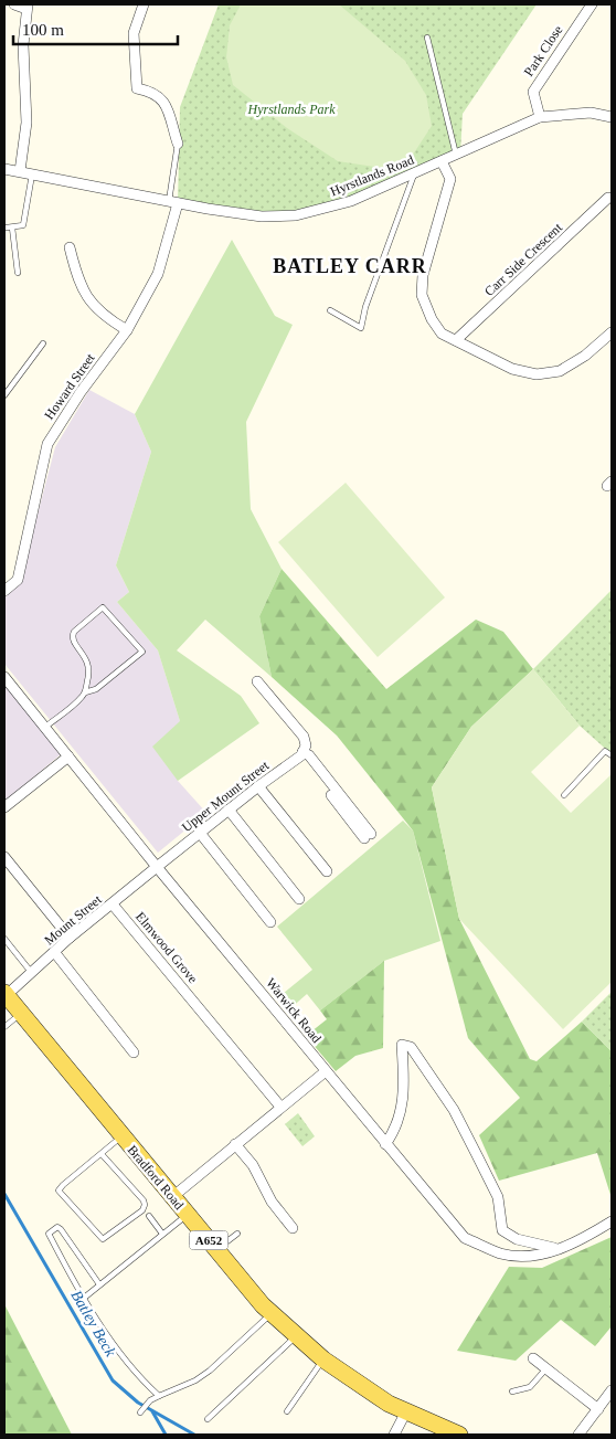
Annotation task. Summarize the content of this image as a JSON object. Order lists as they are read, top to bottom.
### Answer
{
  "streets": {
    "main road": ["Bradford Road", "A652"],
    "street": [
      "Park Close",
      "Hyrstlands Road",
      "Carr Side Crescent",
      "Howard Street",
      "Upper Mount Street",
      "Mount Street",
      "Elmwood Grove",
      "Warwick Road"
    ]
  },
  "crossings": [
    ["Park Close", "Hyrstlands Road"],
    ["Hyrstlands Road", "Howard Street"],
    ["Upper Mount Street", "Mount Street"],
    ["Upper Mount Street", "Warwick Road"],
    ["Mount Street", "Elmwood Grove"],
    ["Mount Street", "Warwick Road"],
    ["Mount Street", "Bradford Road"]
  ],
  "districts": ["BATLEY CARR"],
  "water": ["Batley Beck"],
  "parks": ["Hyrstlands Park"],
  "scale_bar": "100 m"
}
